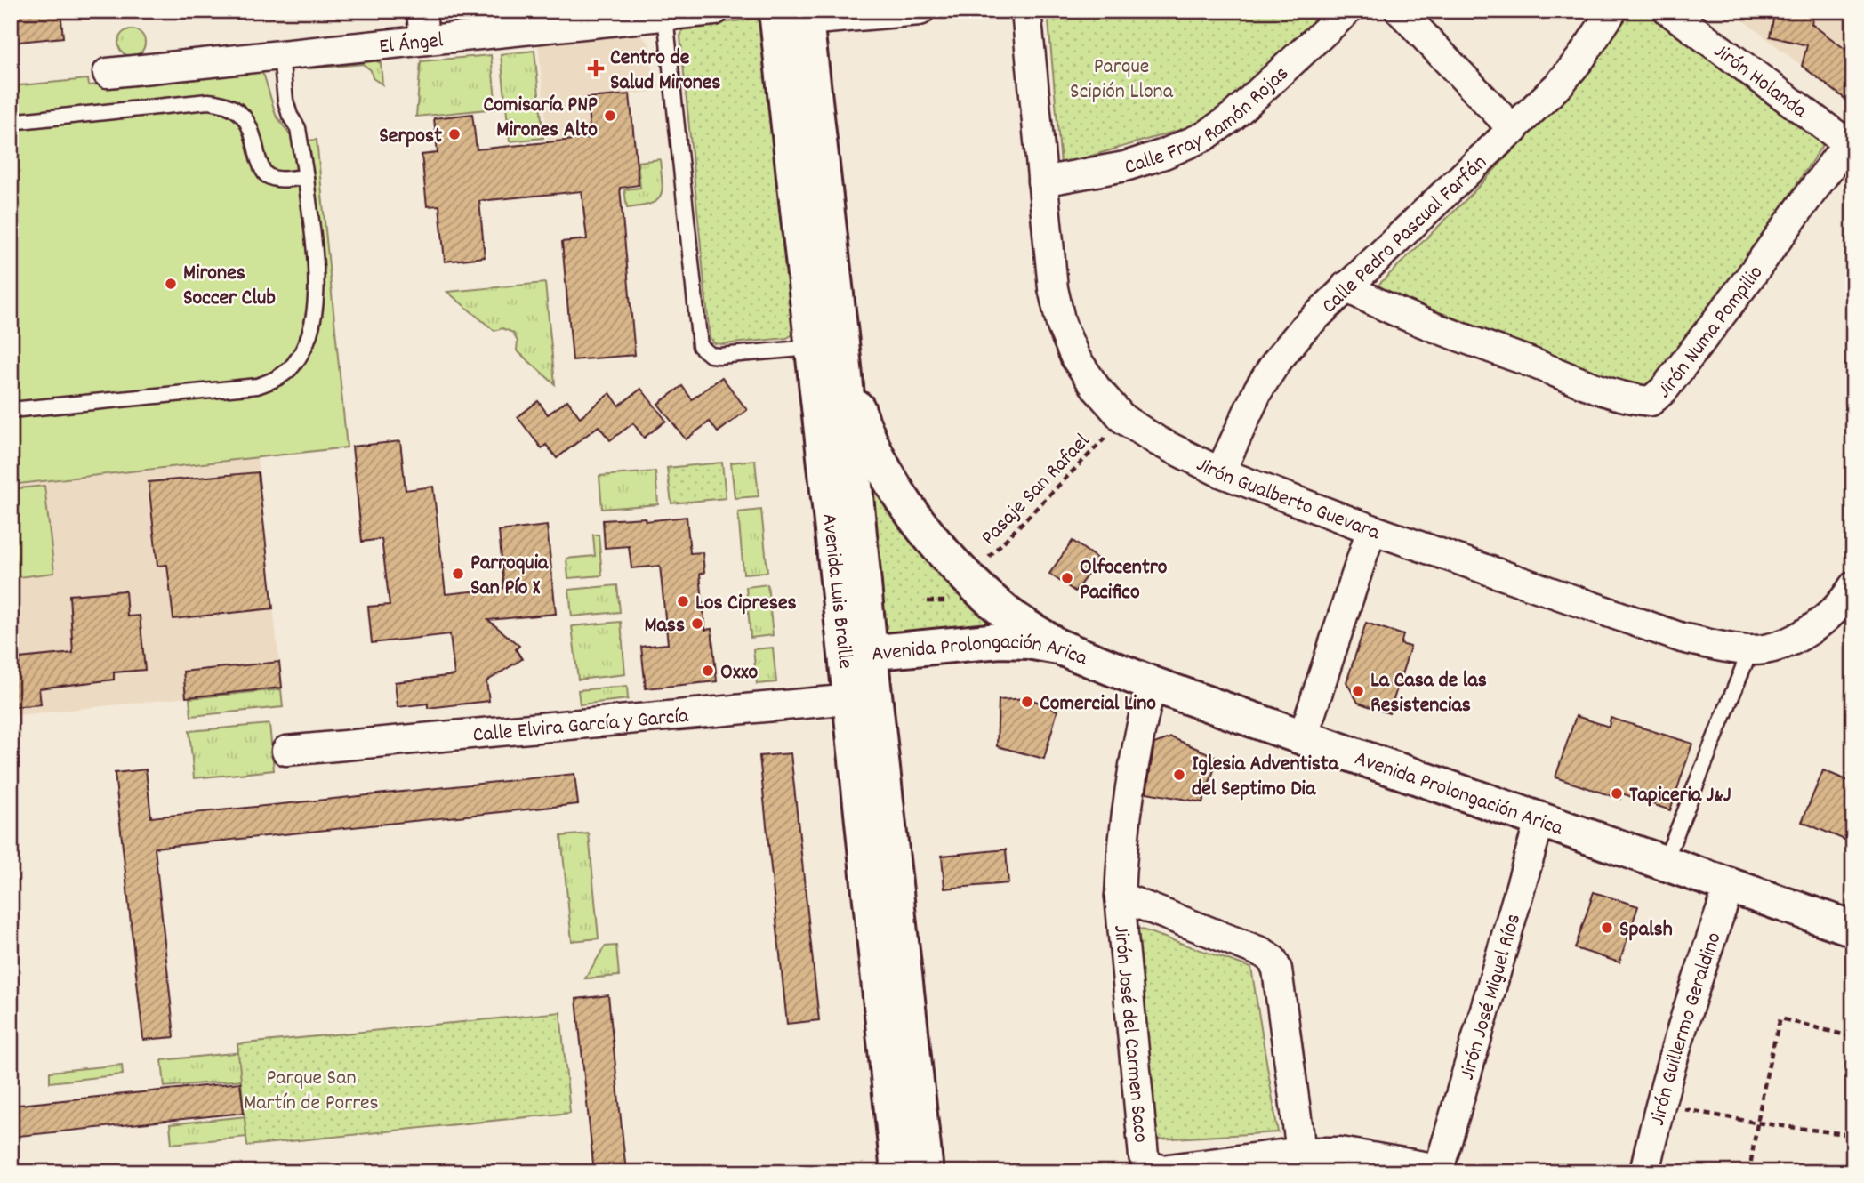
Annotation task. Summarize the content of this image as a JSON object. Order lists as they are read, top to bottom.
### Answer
{
  "streets": {
    "street": [
      "El Ángel",
      "Jirón Holanda",
      "Calle Fray Ramón Rojas",
      "Calle Pedro Pascual Farfán",
      "Jirón Numa Pompilio",
      "Jirón Gualberto Guevara",
      "Avenida Luis Braille",
      "Avenida Prolongación Arica",
      "Calle Elvira García y García",
      "Jirón José Miguel Ríos",
      "Jirón Guillermo Geraldino",
      "Jirón José del Carmen Saco"
    ],
    "path": ["Pasaje San Rafael"]
  },
  "crossings": [
    ["Jirón Holanda", "Jirón Numa Pompilio"],
    ["Calle Fray Ramón Rojas", "Jirón Gualberto Guevara"],
    ["Calle Pedro Pascual Farfán", "Jirón Numa Pompilio"],
    ["Calle Pedro Pascual Farfán", "Jirón Gualberto Guevara"],
    ["Pasaje San Rafael", "Jirón Gualberto Guevara"],
    ["Avenida Luis Braille", "Avenida Prolongación Arica"],
    ["Avenida Luis Braille", "Calle Elvira García y García"],
    ["Avenida Prolongación Arica", "Jirón José Miguel Ríos"],
    ["Avenida Prolongación Arica", "Jirón Guillermo Geraldino"],
    ["Avenida Prolongación Arica", "Jirón José del Carmen Saco"],
    ["Jirón José Miguel Ríos", "Jirón José del Carmen Saco"]
  ],
  "parks": ["Parque Scipión Llona", "Parque San Martín de Porres"],
  "places": {
    "health": ["Centro de Salud Mirones"],
    "other": [
      "Comisaría PNP Mirones Alto",
      "Serpost",
      "Mirones Soccer Club",
      "Parroquia San Pío X",
      "Olfocentro Pacifico",
      "Los Cipreses",
      "Mass",
      "Oxxo",
      "La Casa de las Resistencias",
      "Comercial Lino",
      "Iglesia Adventista del Septimo Dia",
      "Tapiceria J&J",
      "Spalsh"
    ]
  }
}
